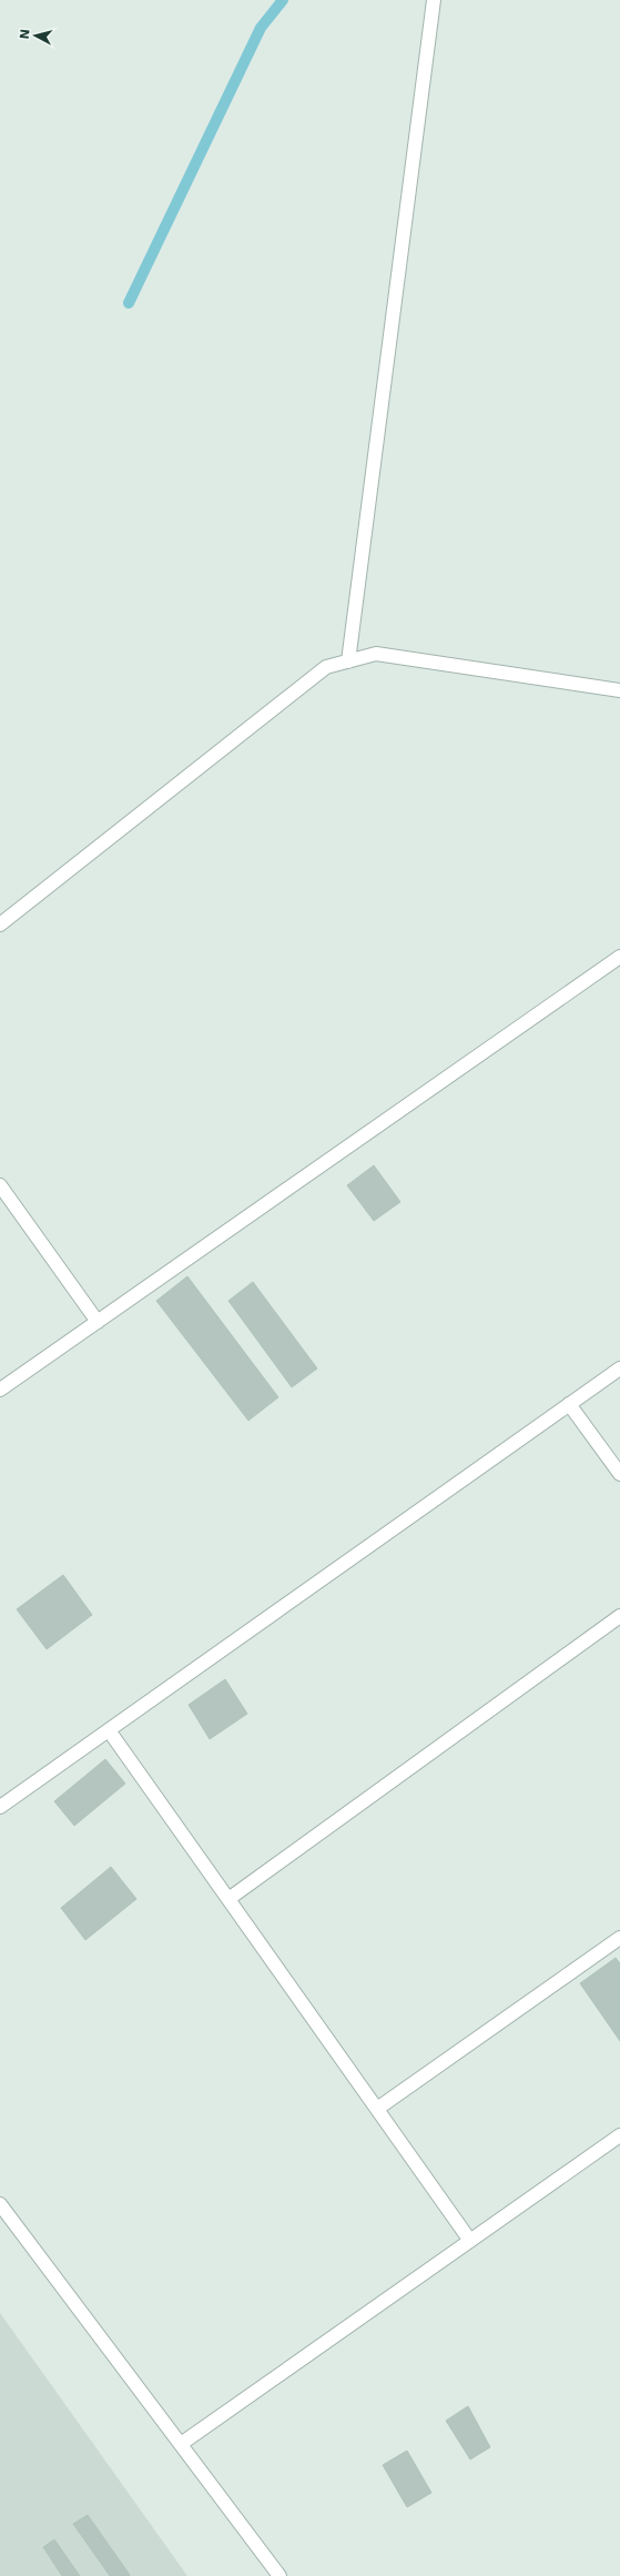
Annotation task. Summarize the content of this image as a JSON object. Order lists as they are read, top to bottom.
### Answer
{
  "north": "left"
}
